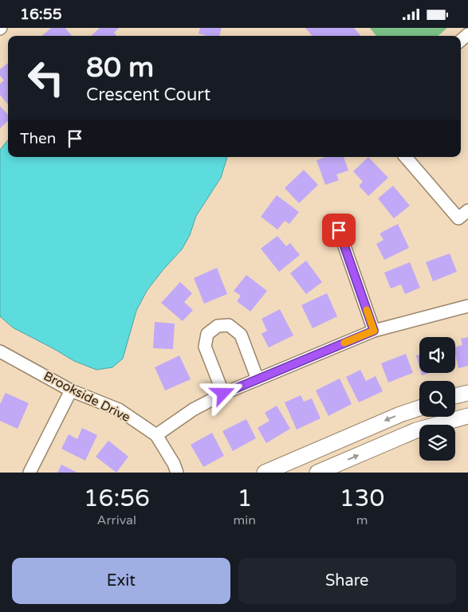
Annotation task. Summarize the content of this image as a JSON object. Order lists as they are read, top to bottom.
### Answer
{
  "streets": {
    "street": ["Brookside Drive"]
  },
  "page": {
    "status": "16:55",
    "turn": ["80 m", "Crescent Court"],
    "then": "Then",
    "eta": [
      "16:56",
      "Arrival",
      "1",
      "min",
      "130",
      "m"
    ],
    "buttons": ["Exit", "Share"]
  }
}
